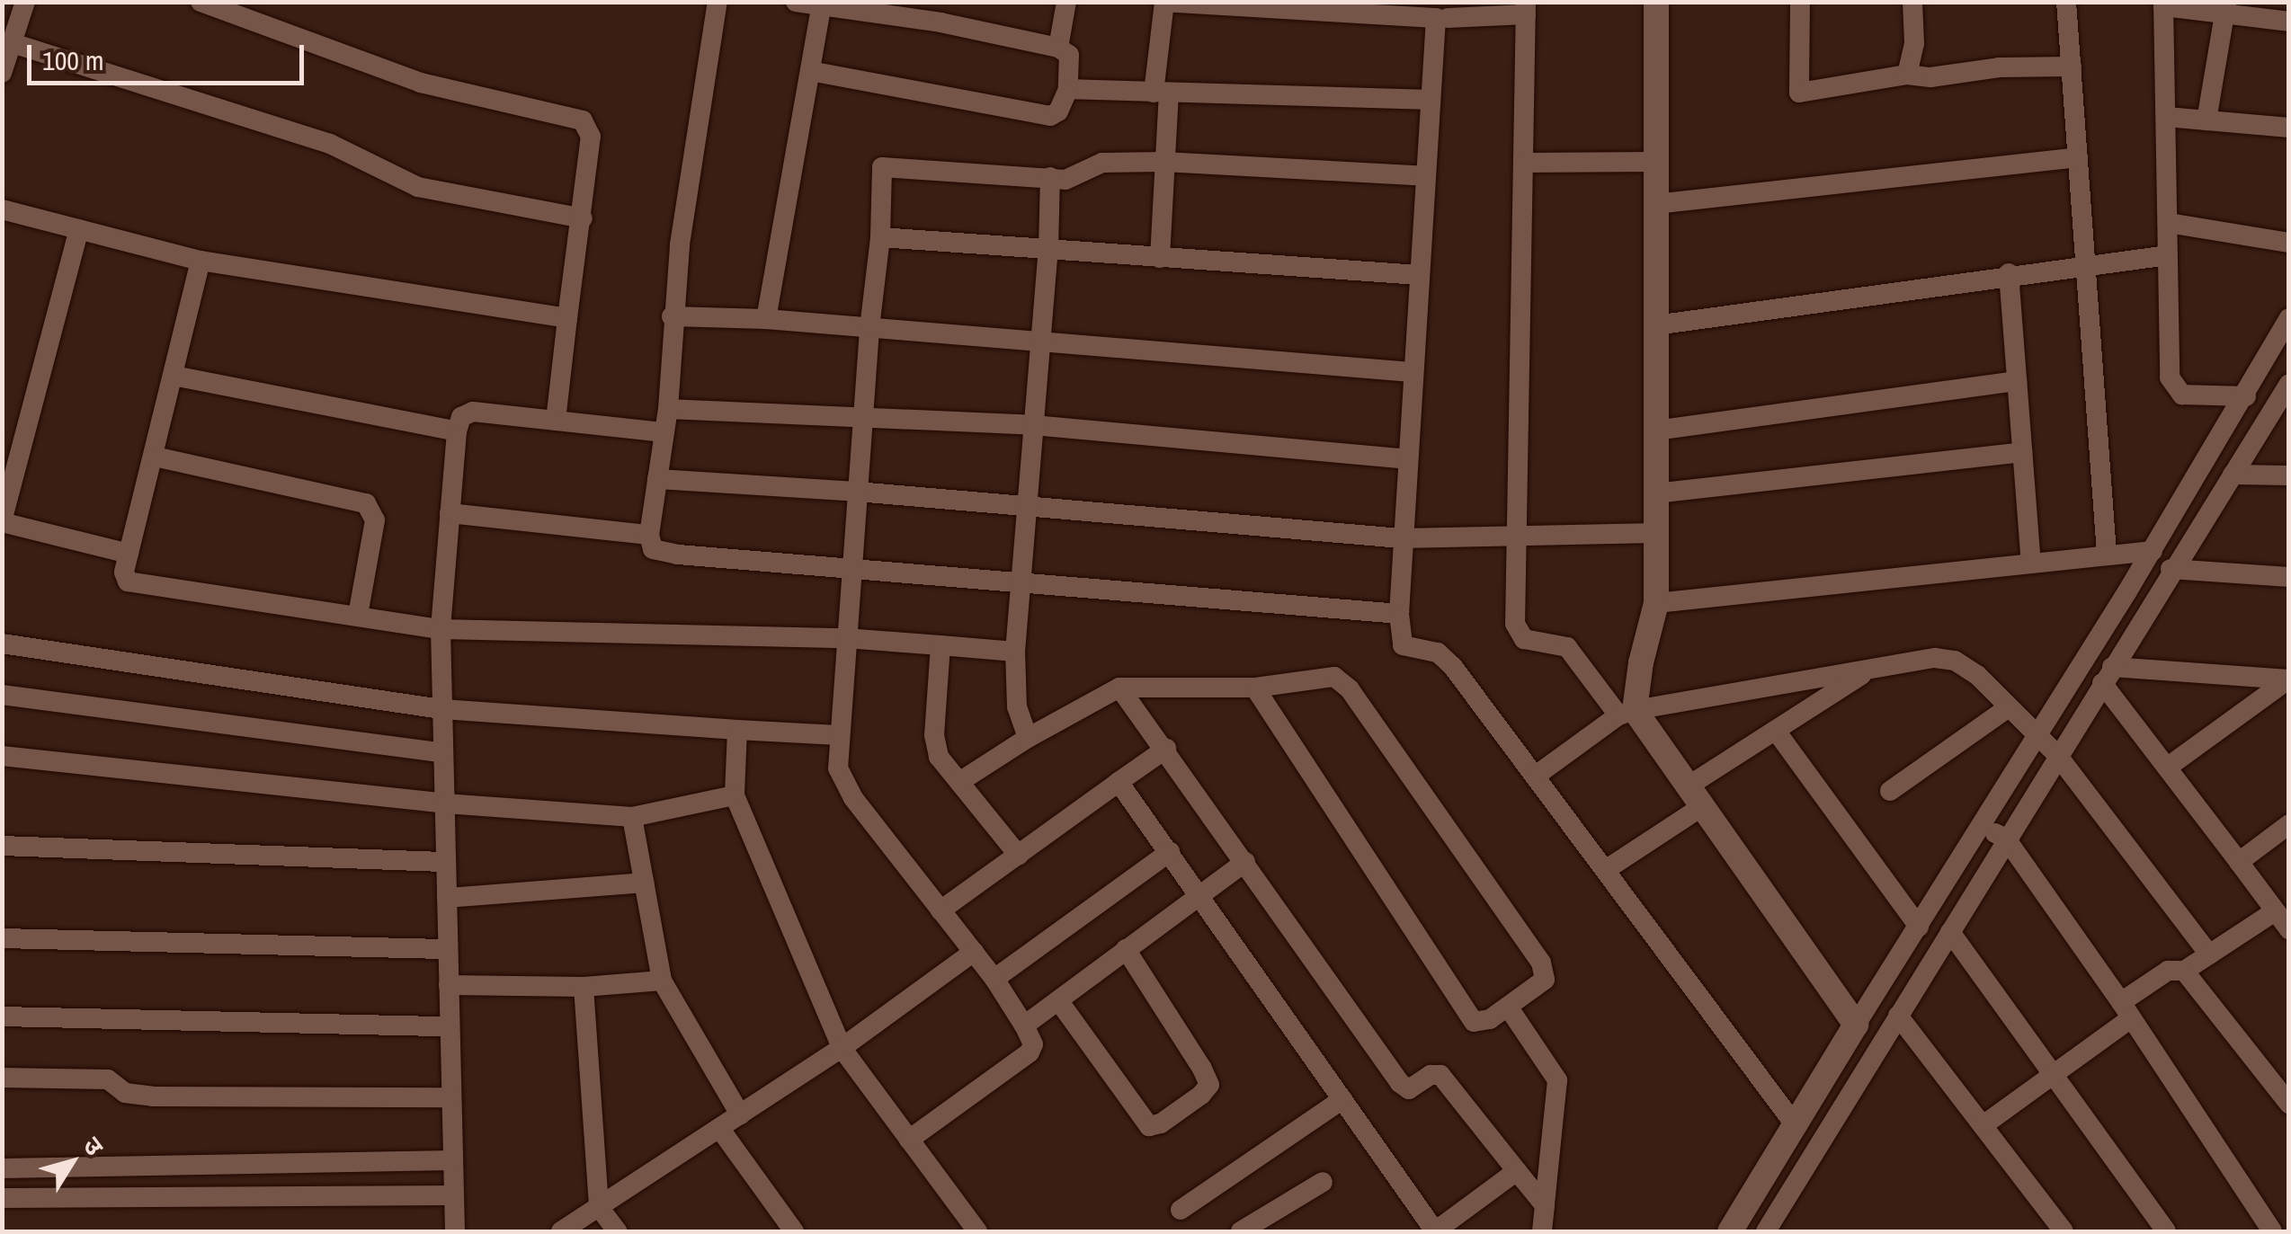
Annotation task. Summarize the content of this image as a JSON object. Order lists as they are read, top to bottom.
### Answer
{
  "scale_bar": "100 m",
  "north": "top right"
}
